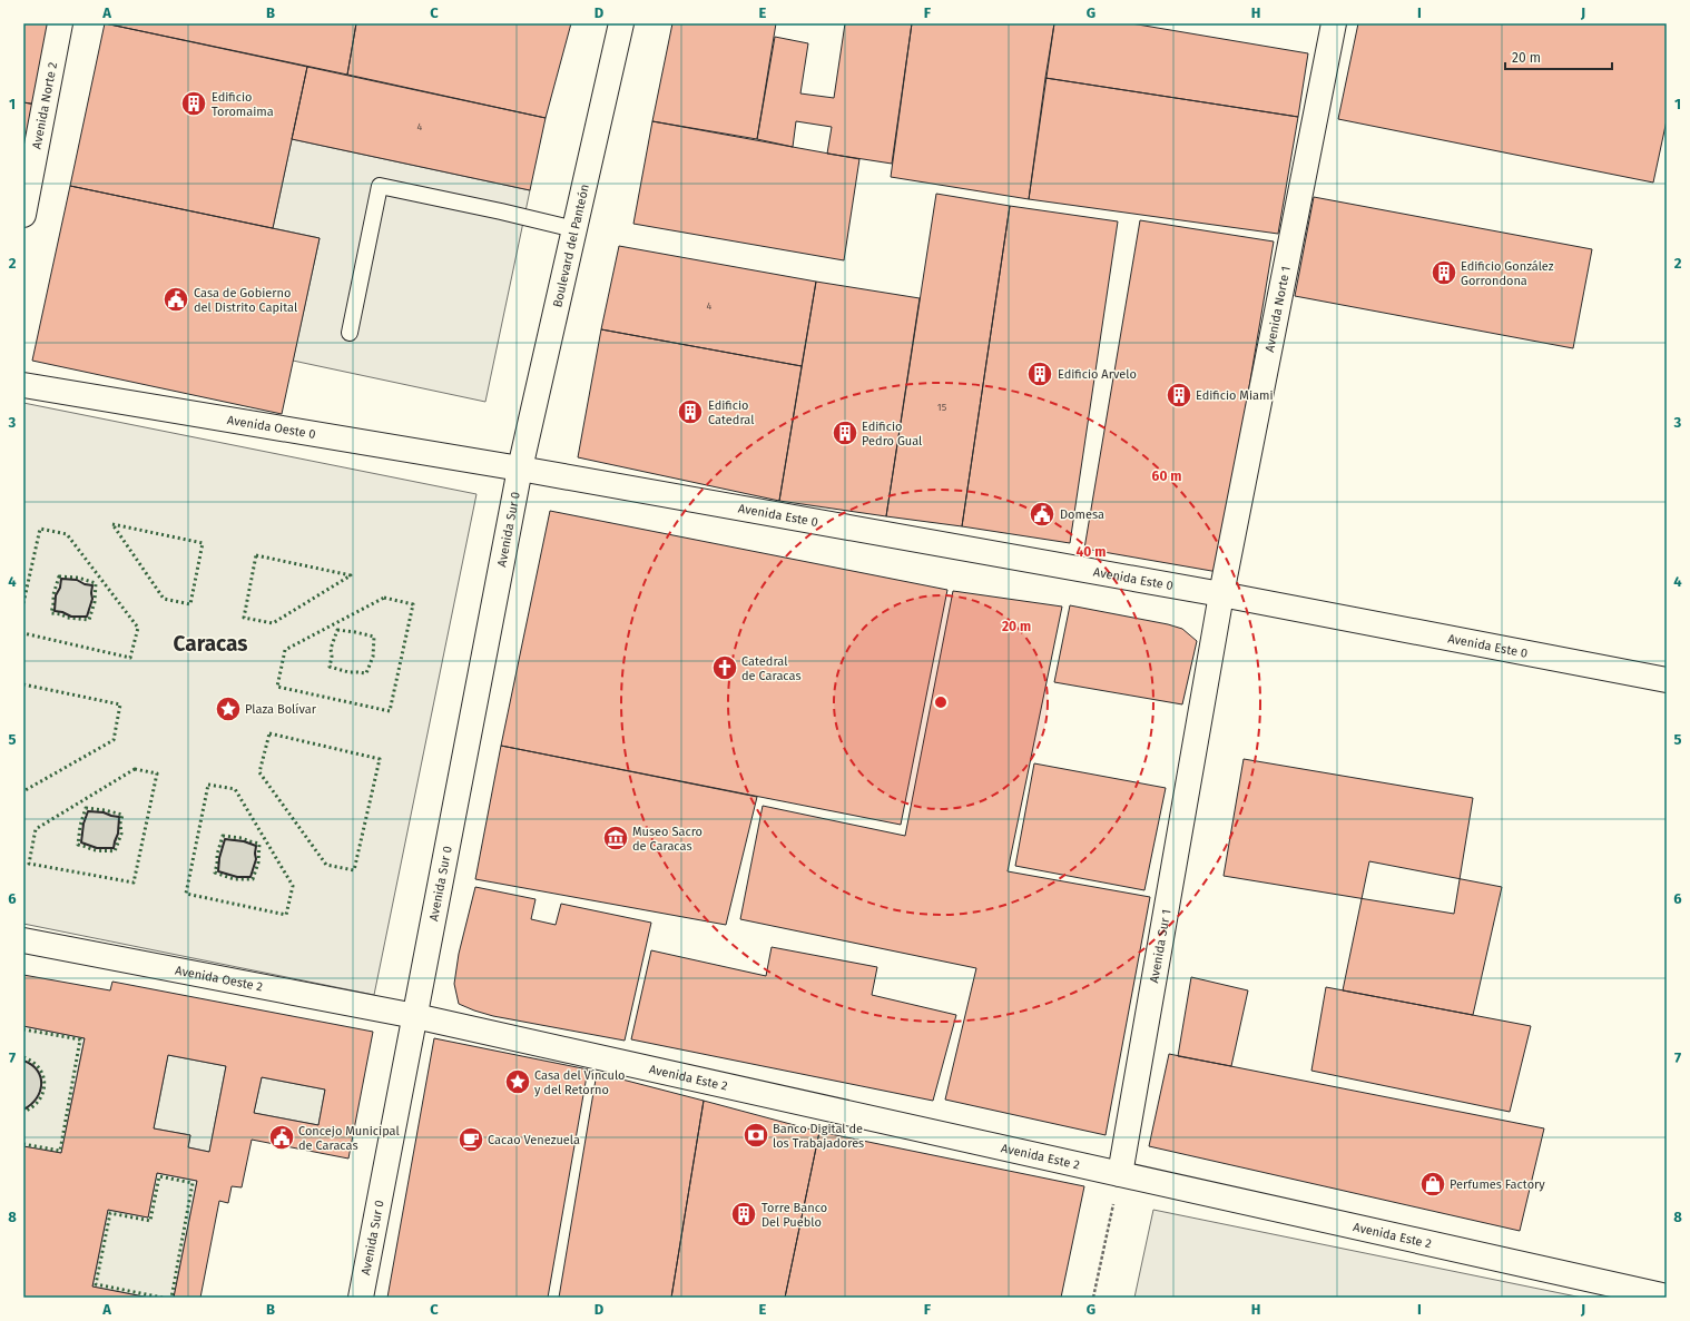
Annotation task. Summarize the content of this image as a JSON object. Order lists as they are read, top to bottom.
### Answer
{
  "streets": {
    "street": [
      "Avenida Norte 2",
      "Boulevard del Panteón",
      "Avenida Norte 1",
      "Avenida Oeste 0",
      "Avenida Este 0",
      "Avenida Sur 0",
      "Avenida Sur 1",
      "Avenida Oeste 2",
      "Avenida Este 2"
    ]
  },
  "crossings": [
    ["Boulevard del Panteón", "Avenida Oeste 0"],
    ["Boulevard del Panteón", "Avenida Este 0"],
    ["Boulevard del Panteón", "Avenida Sur 0"],
    ["Avenida Norte 1", "Avenida Este 0"],
    ["Avenida Norte 1", "Avenida Sur 1"],
    ["Avenida Oeste 0", "Avenida Este 0"],
    ["Avenida Oeste 0", "Avenida Sur 0"],
    ["Avenida Este 0", "Avenida Sur 0"],
    ["Avenida Este 0", "Avenida Sur 1"],
    ["Avenida Sur 0", "Avenida Oeste 2"],
    ["Avenida Sur 0", "Avenida Este 2"],
    ["Avenida Sur 1", "Avenida Este 2"],
    ["Avenida Oeste 2", "Avenida Este 2"]
  ],
  "districts": ["Caracas"],
  "places": {
    "building": [
      "Edificio Toromaima",
      "Edificio González Gorrondona",
      "Edificio Arvelo",
      "Edificio Miami",
      "Edificio Catedral",
      "Edificio Pedro Gual",
      "Torre Banco Del Pueblo"
    ],
    "public building": ["Casa de Gobierno del Distrito Capital", "Domesa", "Concejo Municipal de Caracas"],
    "church": ["Catedral de Caracas"],
    "place": ["Plaza Bolívar", "Casa del Vínculo y del Retorno"],
    "museum": ["Museo Sacro de Caracas"],
    "bank": ["Banco Digital de los Trabajadores"],
    "cafe": ["Cacao Venezuela"],
    "shop": ["Perfumes Factory"]
  },
  "house_numbers": ["4", "4", "15"],
  "scale_bar": "20 m",
  "grid": {
    "columns": [
      "A",
      "B",
      "C",
      "D",
      "E",
      "F",
      "G",
      "H",
      "I",
      "J"
    ],
    "rows": [
      "1",
      "2",
      "3",
      "4",
      "5",
      "6",
      "7",
      "8"
    ]
  },
  "rings": ["60 m", "40 m", "20 m"]
}
